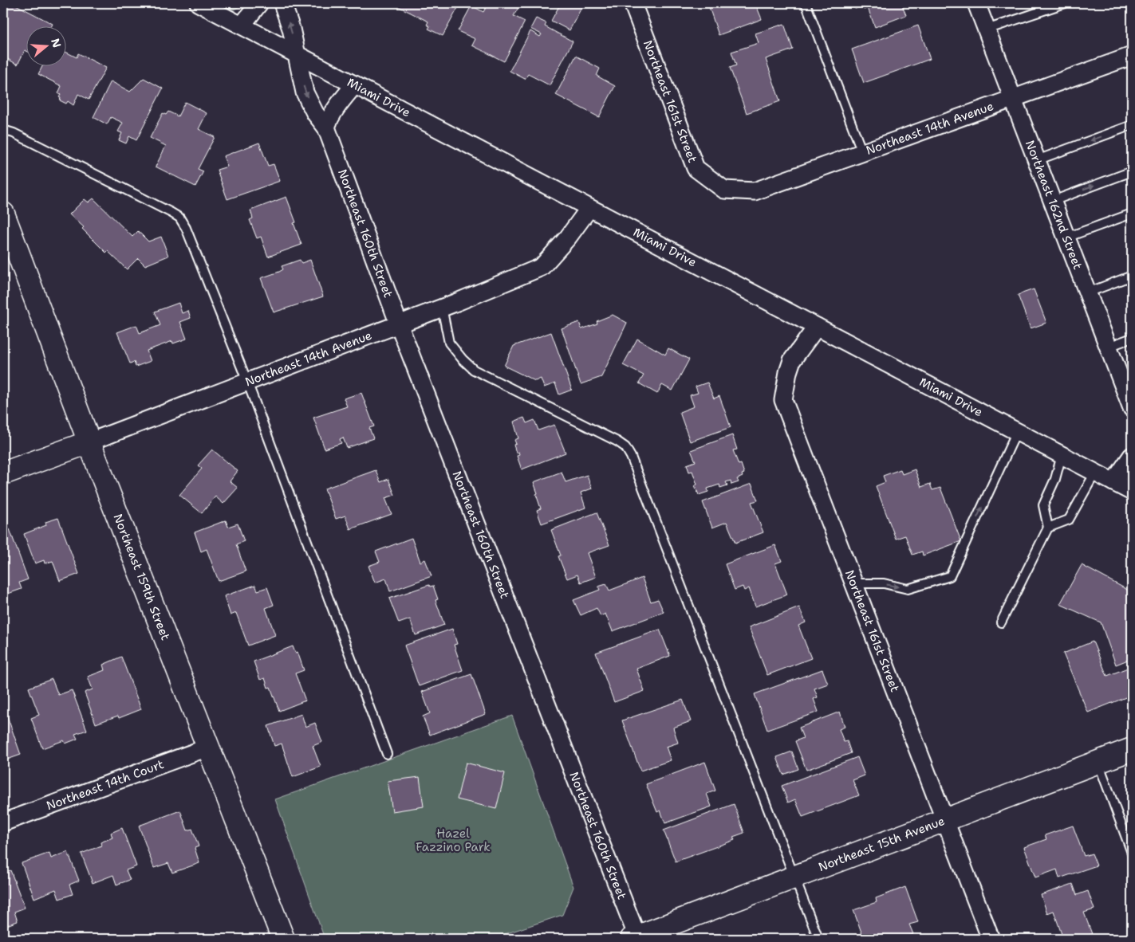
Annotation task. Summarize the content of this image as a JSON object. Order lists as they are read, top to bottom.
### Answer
{
  "streets": {
    "street": [
      "Miami Drive",
      "Northeast 161st Street",
      "Northeast 14th Avenue",
      "Northeast 162nd Street",
      "Northeast 160th Street",
      "Northeast 159th Street",
      "Northeast 14th Court",
      "Northeast 15th Avenue"
    ]
  },
  "crossings": [
    ["Miami Drive", "Northeast 161st Street"],
    ["Miami Drive", "Northeast 14th Avenue"],
    ["Miami Drive", "Northeast 160th Street"],
    ["Northeast 161st Street", "Northeast 14th Avenue"],
    ["Northeast 161st Street", "Northeast 15th Avenue"],
    ["Northeast 14th Avenue", "Northeast 162nd Street"],
    ["Northeast 14th Avenue", "Northeast 160th Street"],
    ["Northeast 14th Avenue", "Northeast 159th Street"],
    ["Northeast 160th Street", "Northeast 15th Avenue"],
    ["Northeast 159th Street", "Northeast 14th Court"]
  ],
  "parks": ["Hazel Fazzino Park"],
  "north": "right"
}
